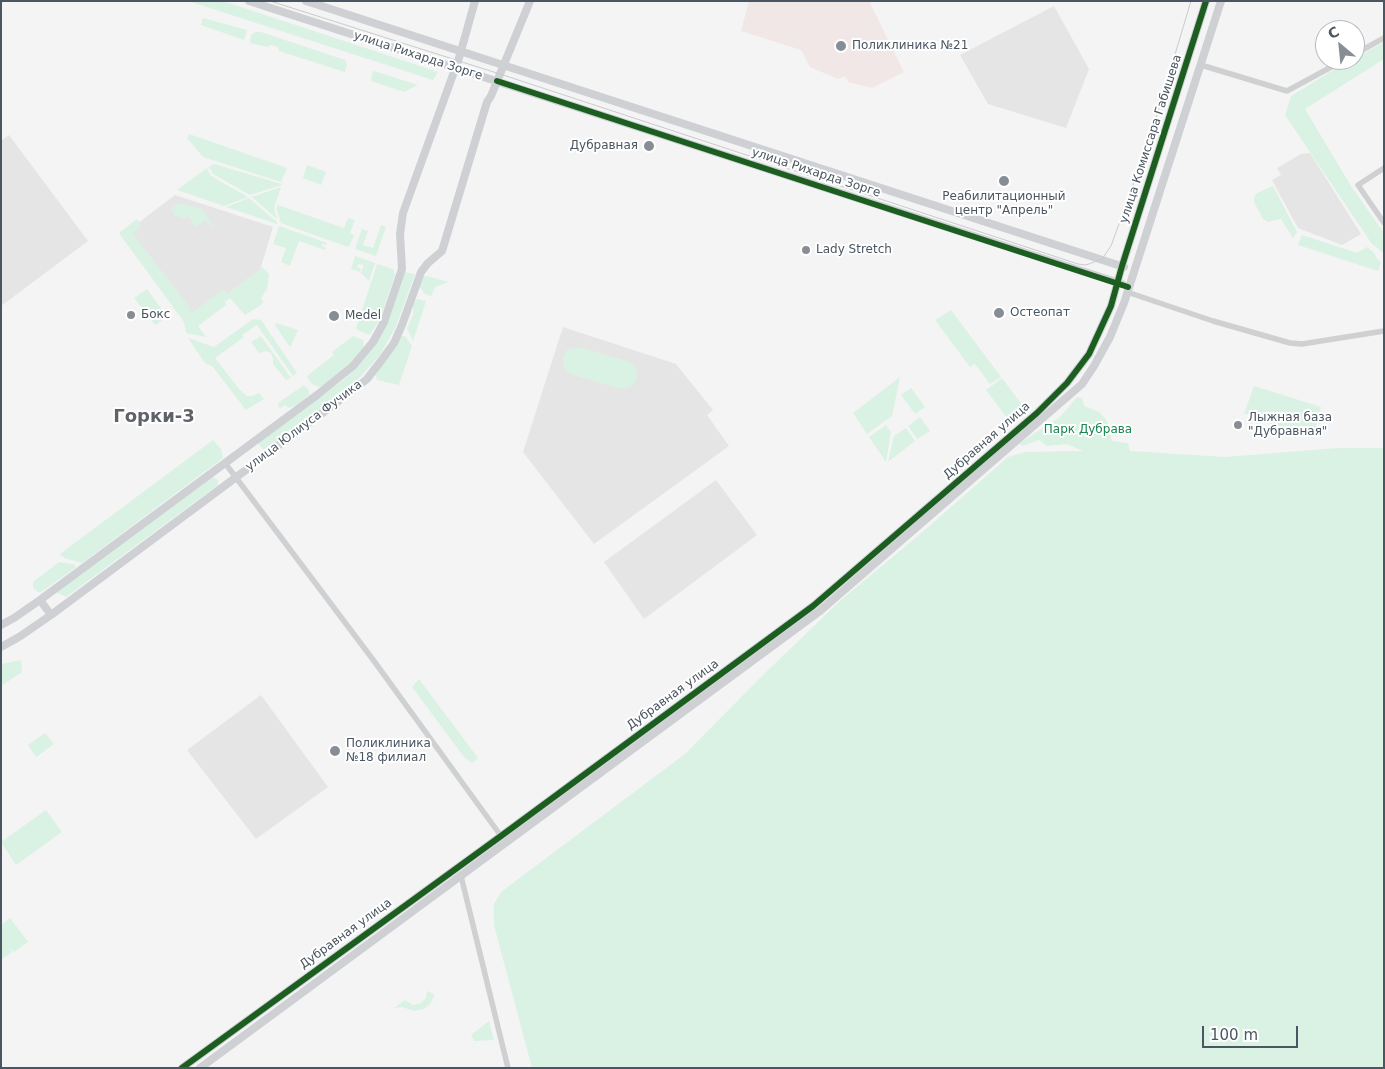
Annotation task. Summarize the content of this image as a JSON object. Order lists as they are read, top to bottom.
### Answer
{
  "streets": {
    "street": [
      "улица Рихарда Зорге",
      "улица Комиссара Габишева",
      "улица Юлиуса Фучика",
      "Дубравная улица"
    ]
  },
  "crossings": [
    ["улица Рихарда Зорге", "улица Комиссара Габишева"],
    ["улица Рихарда Зорге", "улица Юлиуса Фучика"],
    ["улица Рихарда Зорге", "Дубравная улица"],
    ["улица Комиссара Габишева", "Дубравная улица"]
  ],
  "districts": ["Горки-3"],
  "parks": ["Парк Дубрава"],
  "places": [
    "Поликлиника №21",
    "Дубравная",
    "Реабилитационный центр \"Апрель\"",
    "Lady Stretch",
    "Остеопат",
    "Бокс",
    "Medel",
    "Лыжная база \"Дубравная\"",
    "Поликлиника №18 филиал"
  ],
  "scale_bar": "100 m",
  "north": "top left"
}
